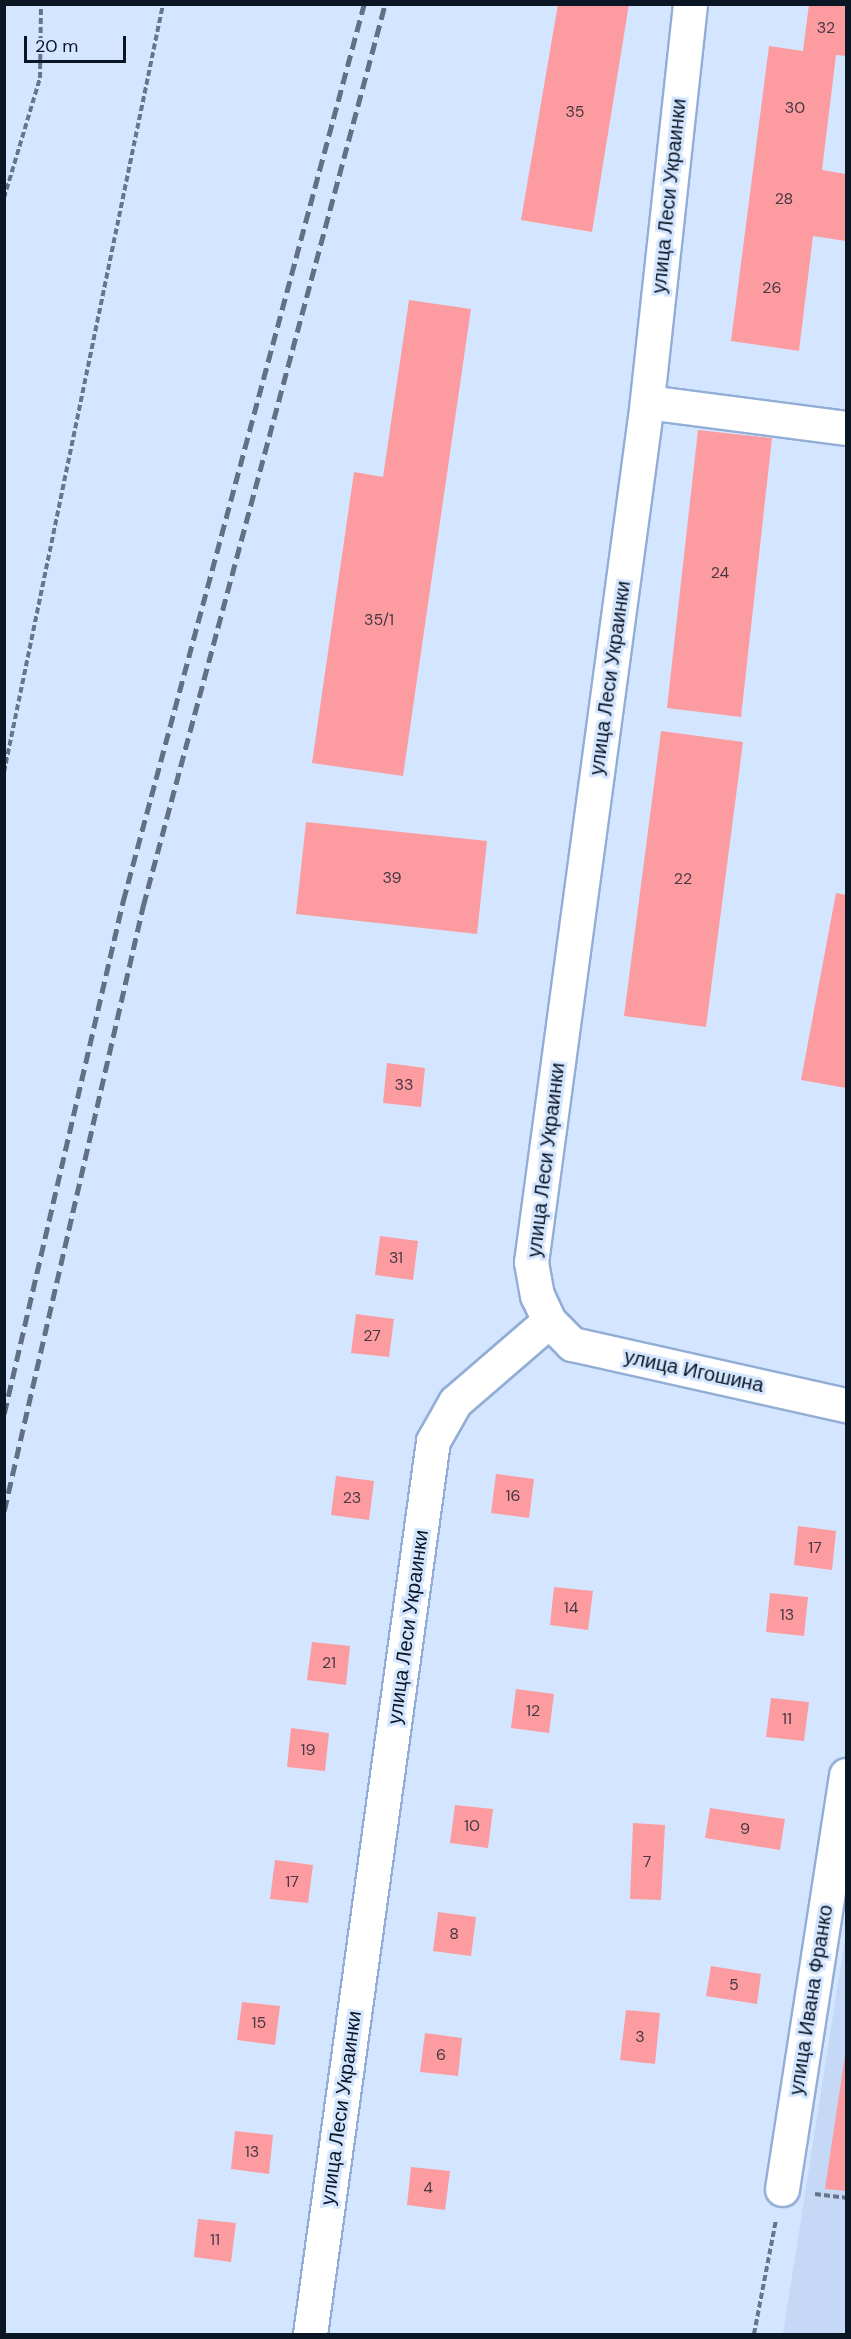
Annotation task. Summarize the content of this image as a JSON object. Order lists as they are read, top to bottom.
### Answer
{
  "streets": {
    "street": ["улица Леси Украинки", "улица Игошина", "улица Ивана Франко"]
  },
  "crossings": [
    ["улица Леси Украинки", "улица Игошина"]
  ],
  "house_numbers": [
    "32",
    "30",
    "35",
    "28",
    "26",
    "24",
    "35/1",
    "39",
    "22",
    "33",
    "31",
    "27",
    "16",
    "23",
    "17",
    "14",
    "13",
    "21",
    "12",
    "11",
    "19",
    "10",
    "9",
    "7",
    "17",
    "8",
    "5",
    "15",
    "3",
    "6",
    "13",
    "4",
    "11"
  ],
  "scale_bar": "20 m"
}
